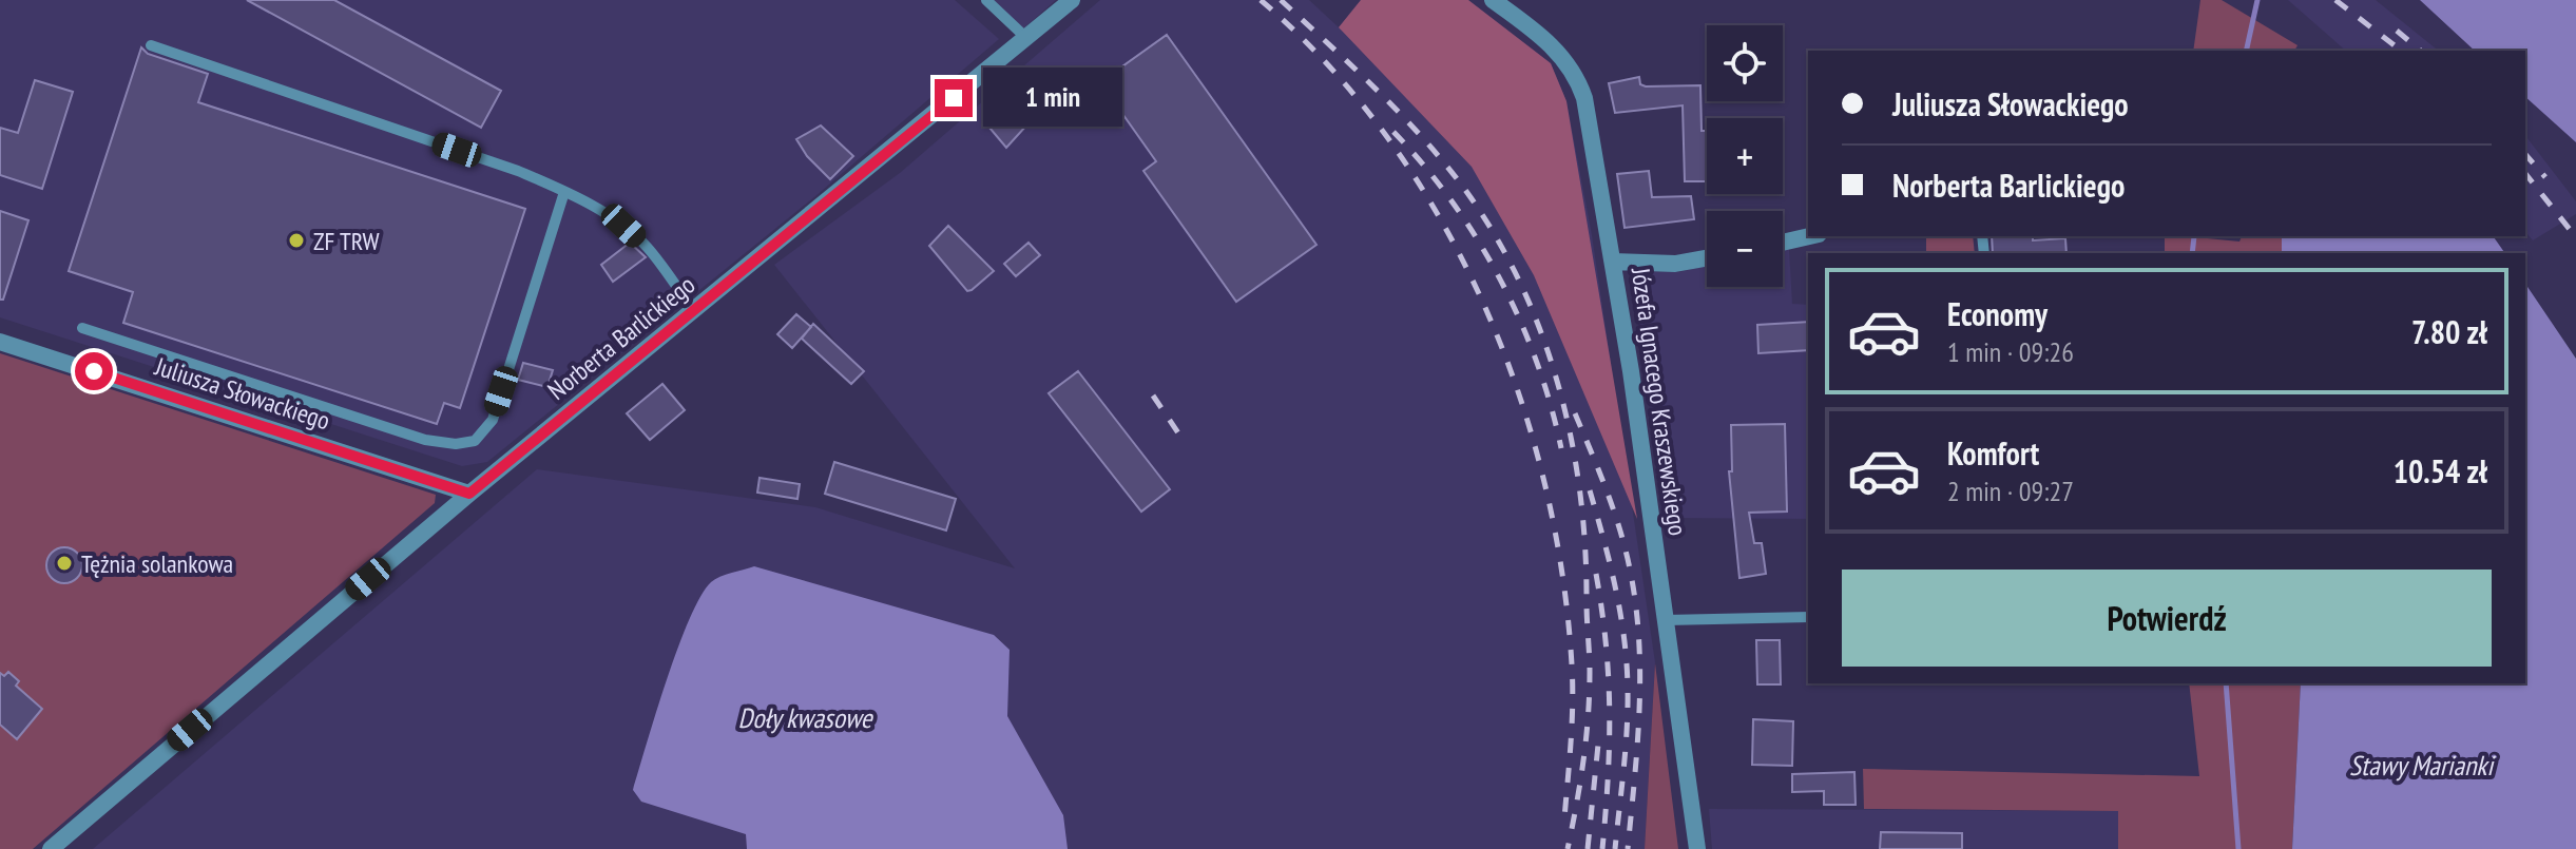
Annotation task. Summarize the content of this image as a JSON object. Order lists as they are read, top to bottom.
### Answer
{
  "streets": {
    "street": ["Norberta Barlickiego", "Juliusza Słowackiego", "Józefa Ignacego Kraszewskiego"]
  },
  "crossings": [
    ["Norberta Barlickiego", "Juliusza Słowackiego"]
  ],
  "water": ["Doły kwasowe", "Stawy Marianki"],
  "places": ["ZF TRW", "Tężnia solankowa"],
  "page": {
    "map_buttons": ["+", "−"],
    "banner": ["Juliusza Słowackiego", "Norberta Barlickiego"],
    "bubble": "1 min",
    "list": [
      {
        "name": "Economy",
        "note": "1 min · 09:26",
        "value": "7.80 zł"
      },
      {
        "name": "Komfort",
        "note": "2 min · 09:27",
        "value": "10.54 zł"
      }
    ],
    "buttons": "Potwierdź"
  }
}
